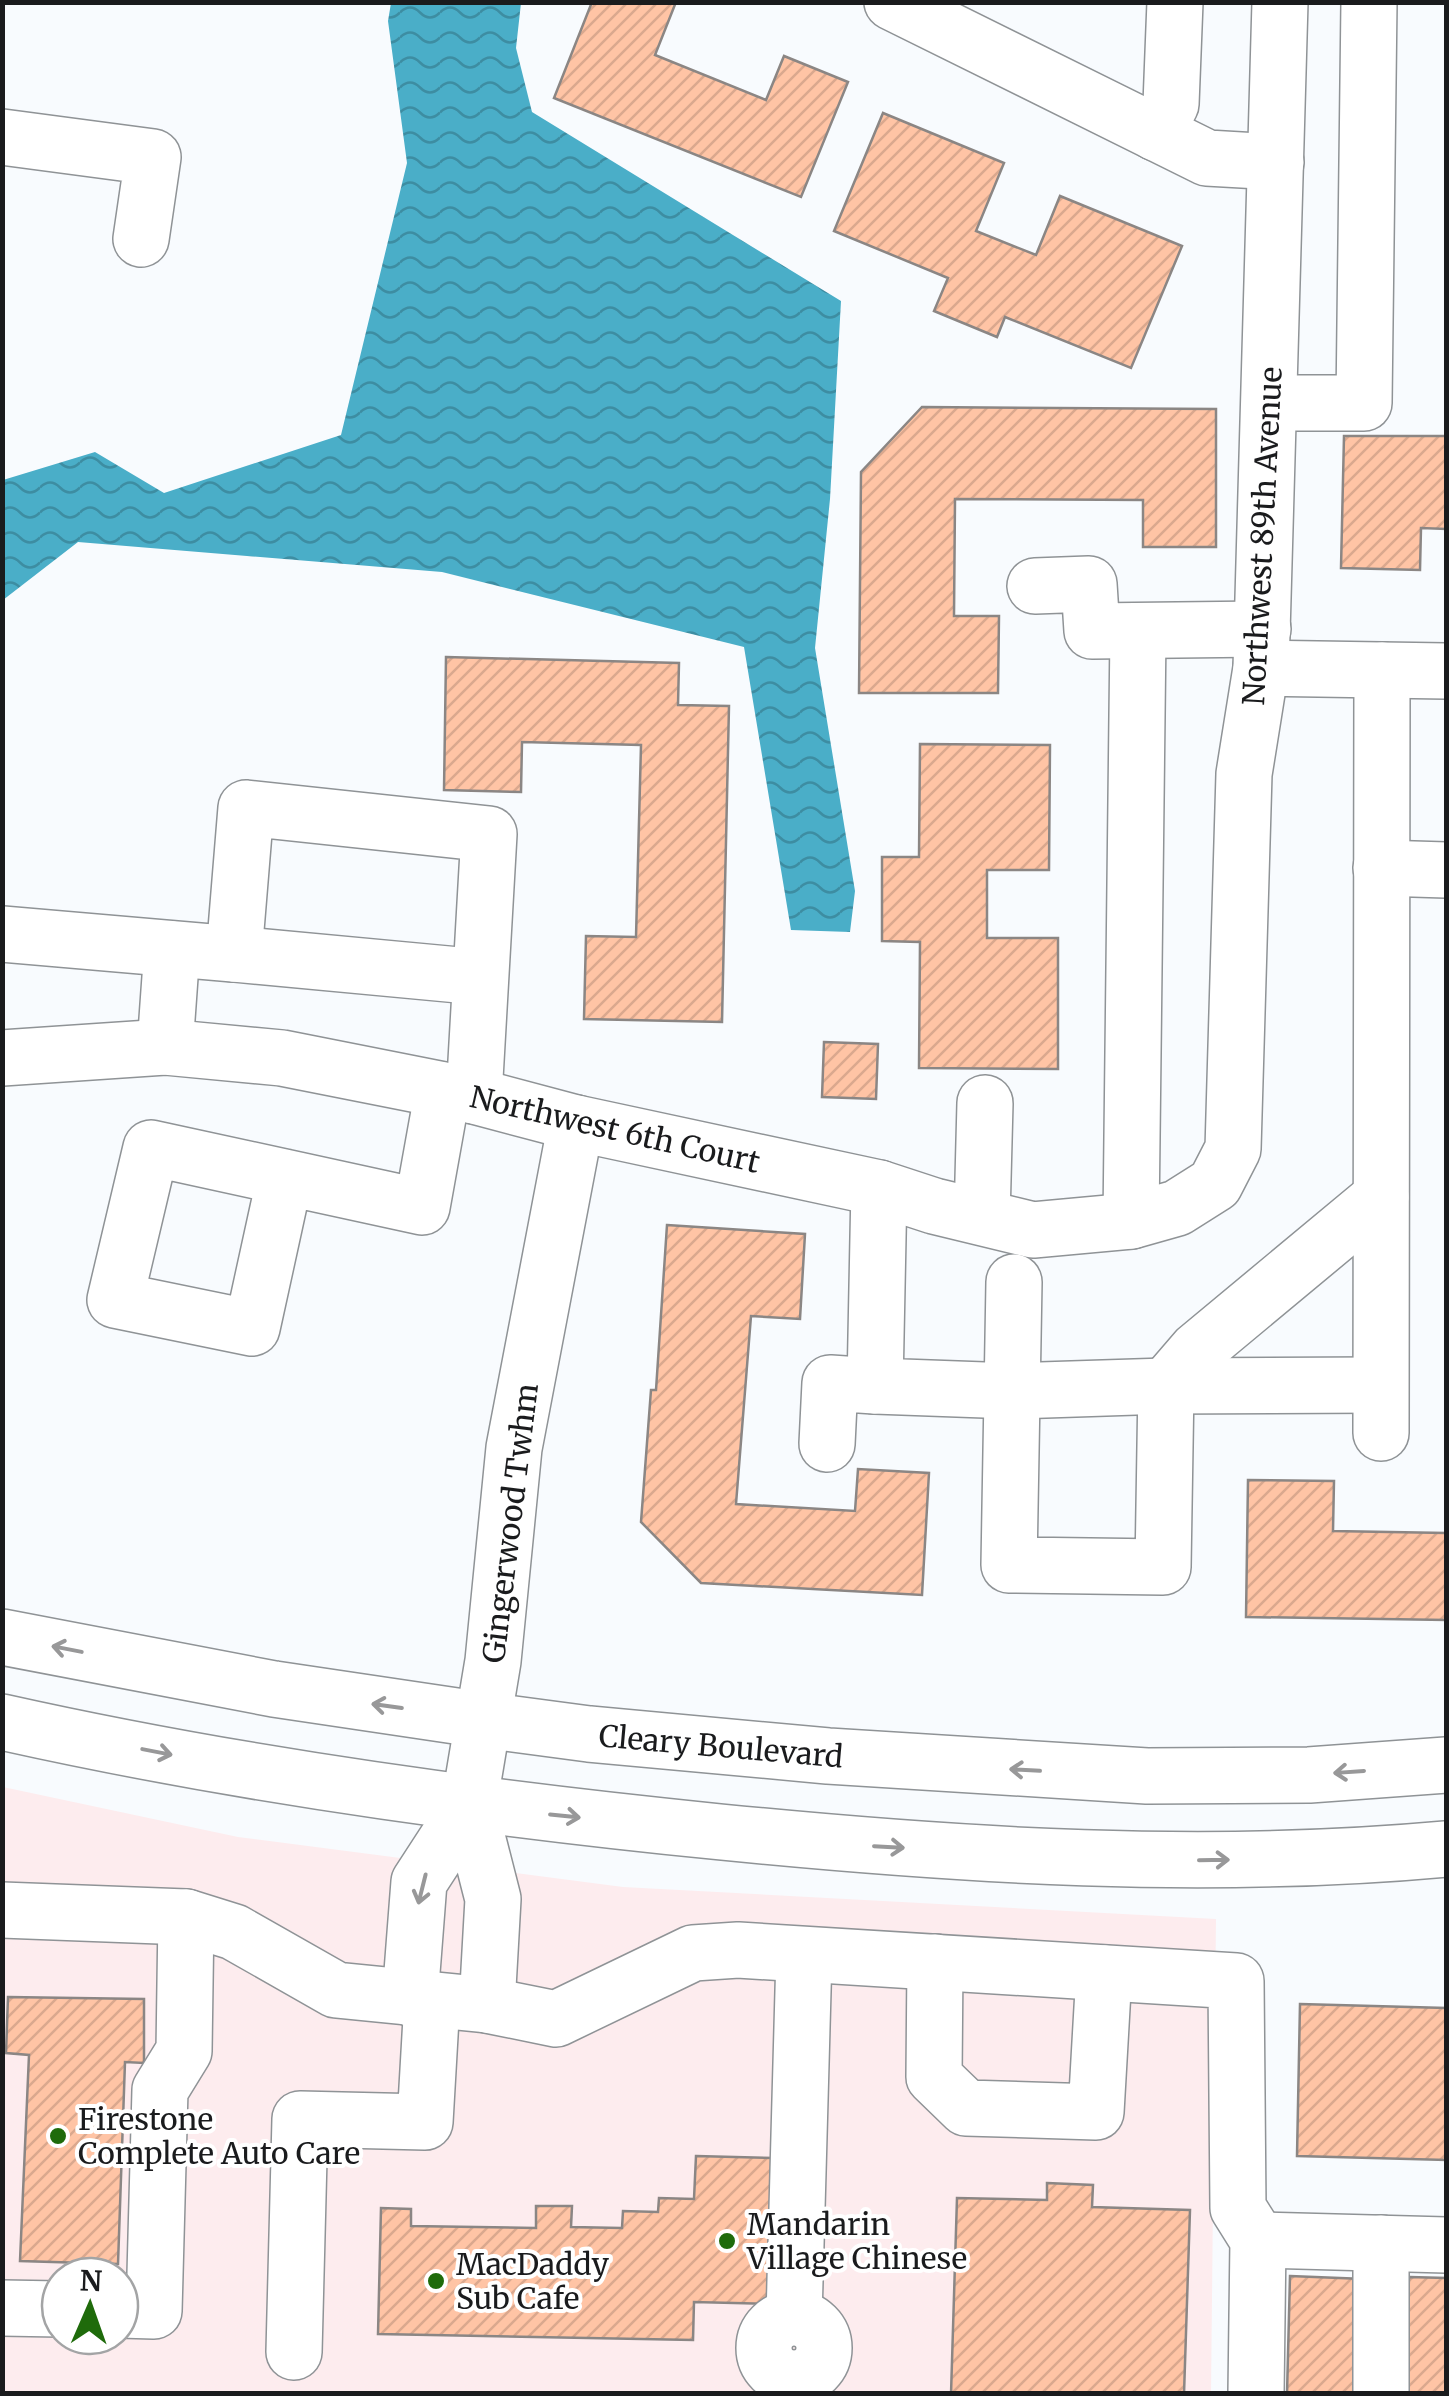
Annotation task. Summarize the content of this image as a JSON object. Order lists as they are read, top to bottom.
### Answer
{
  "streets": {
    "street": [
      "Northwest 89th Avenue",
      "Northwest 6th Court",
      "Gingerwood Twhm",
      "Cleary Boulevard"
    ]
  },
  "crossings": [
    ["Northwest 89th Avenue", "Northwest 6th Court"],
    ["Northwest 6th Court", "Gingerwood Twhm"],
    ["Gingerwood Twhm", "Cleary Boulevard"]
  ],
  "places": ["Firestone Complete Auto Care", "Mandarin Village Chinese", "MacDaddy Sub Cafe"],
  "north": "top"
}
